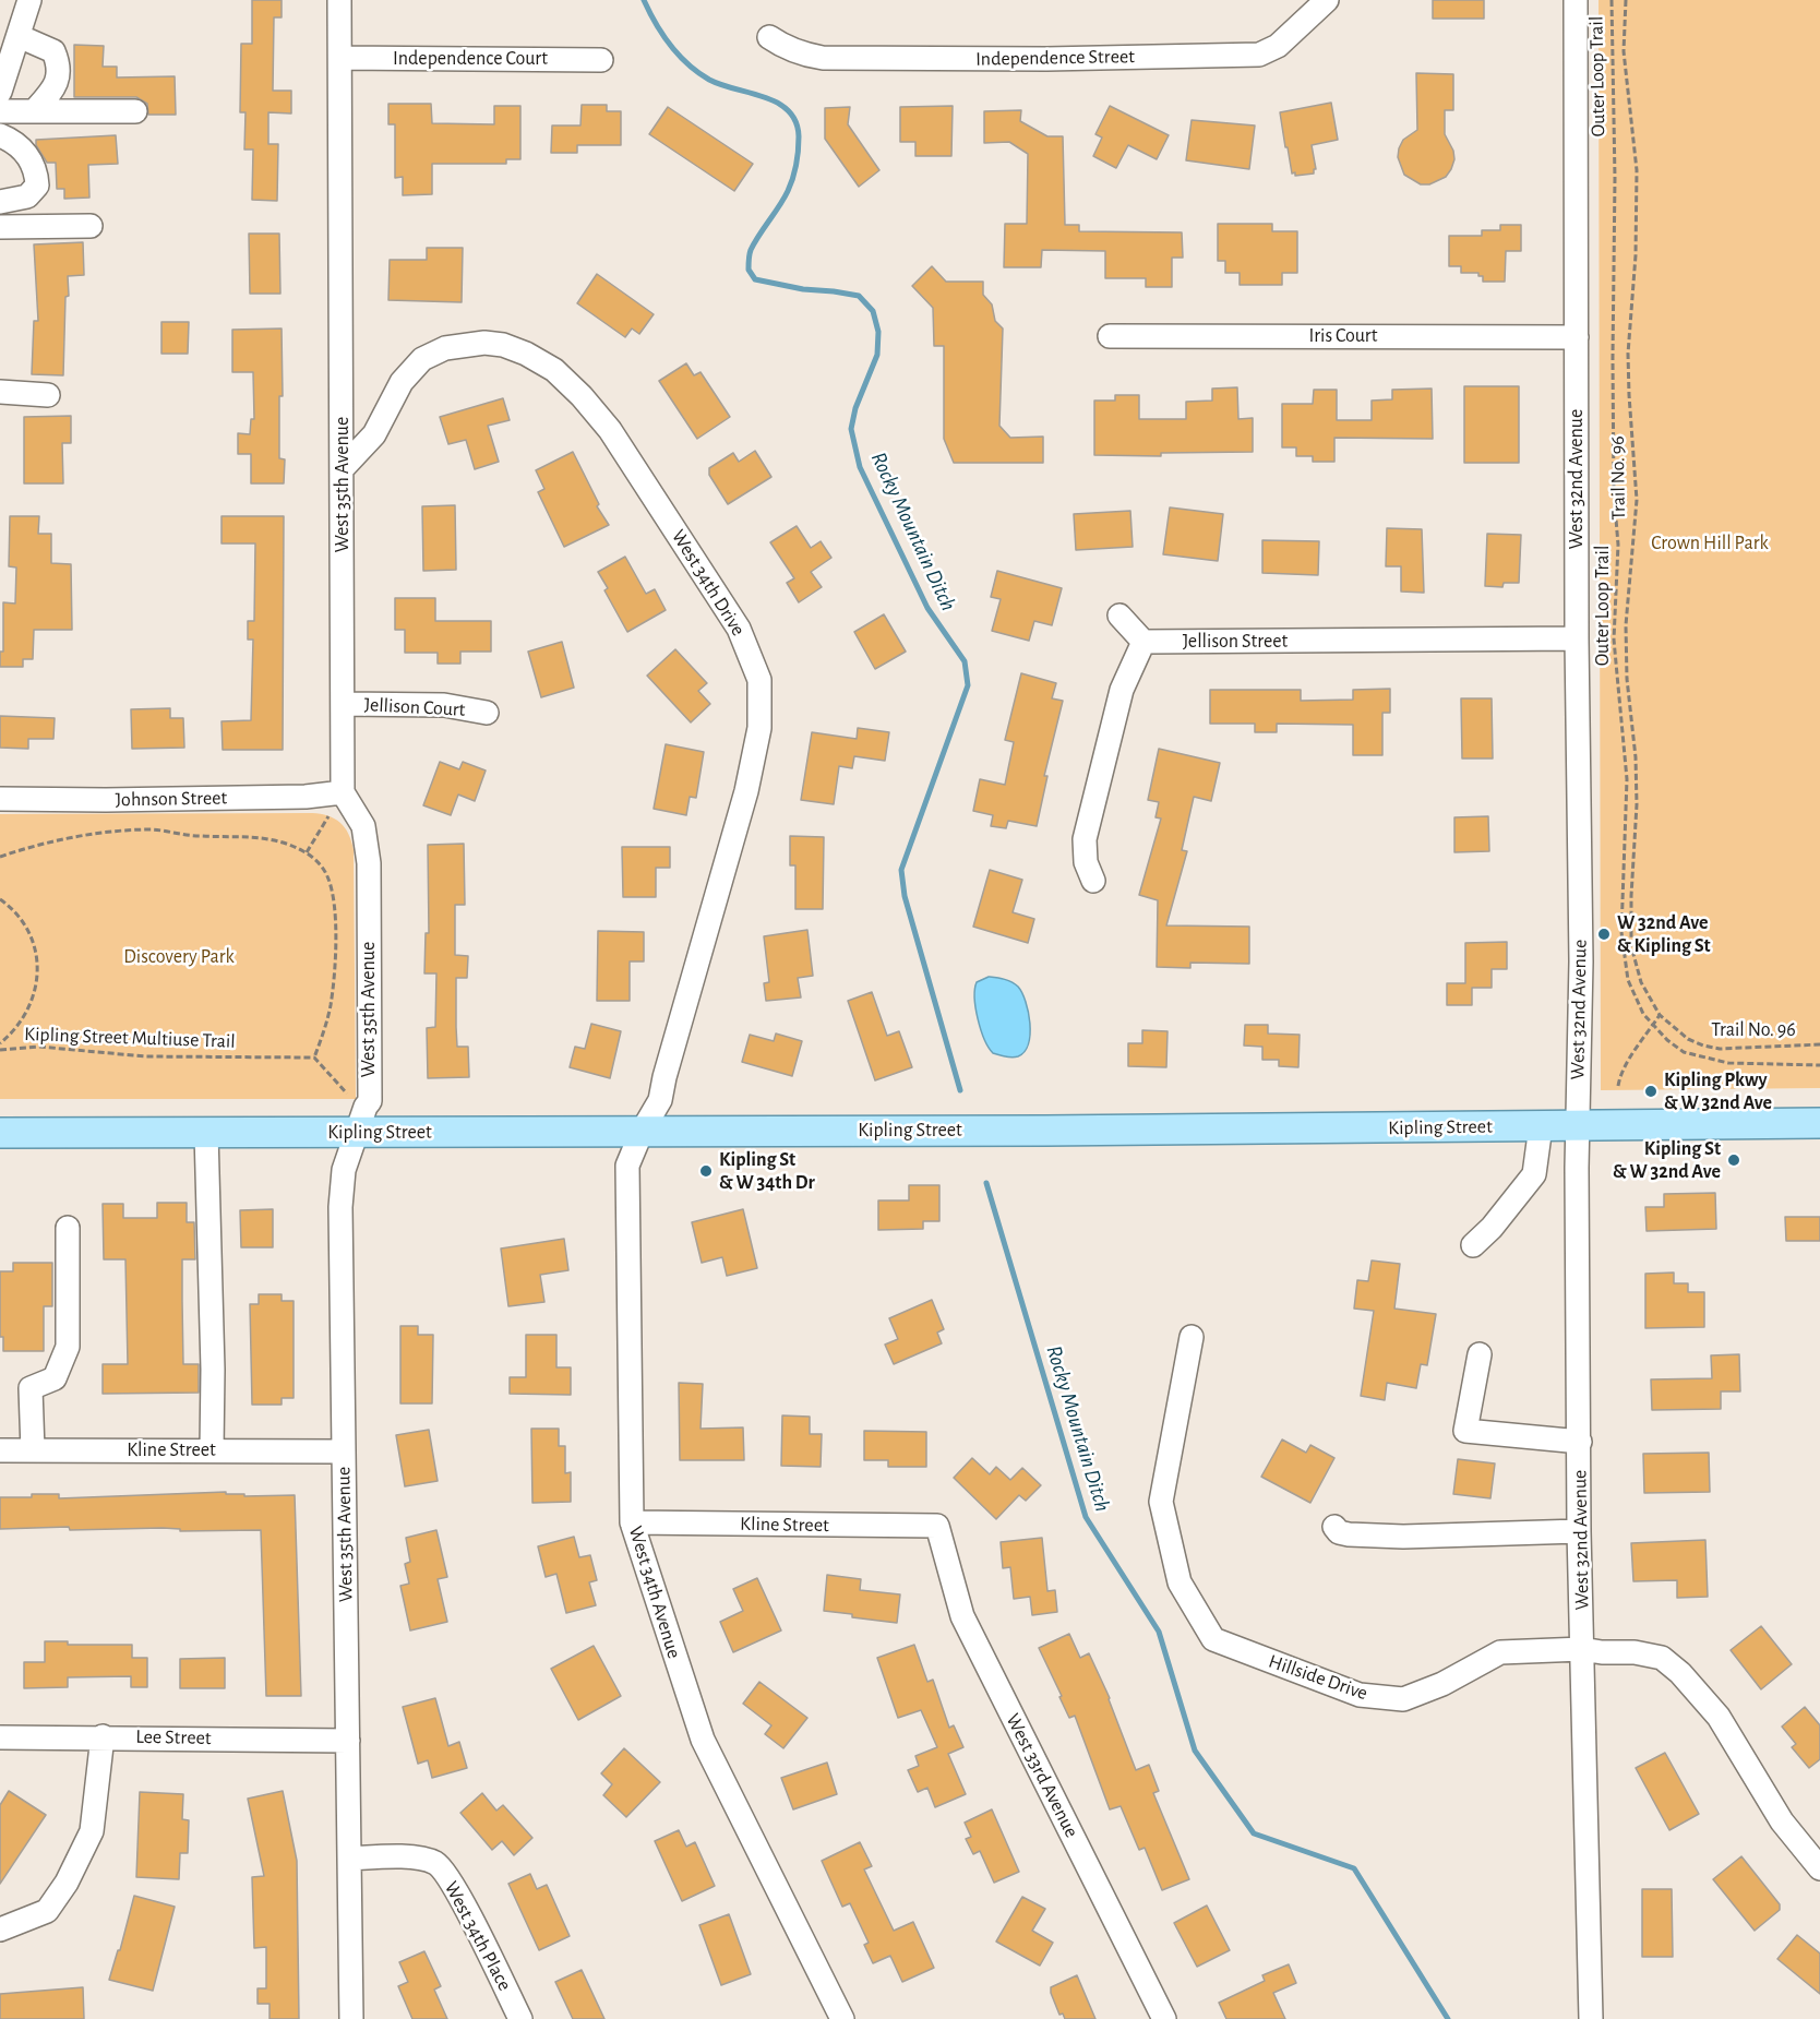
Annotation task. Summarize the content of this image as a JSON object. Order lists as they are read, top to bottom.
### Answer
{
  "streets": {
    "main road": ["Kipling Street"],
    "street": [
      "Independence Street",
      "Independence Court",
      "Iris Court",
      "West 32nd Avenue",
      "West 35th Avenue",
      "West 34th Drive",
      "Jellison Street",
      "Jellison Court",
      "Johnson Street",
      "Kline Street",
      "West 34th Avenue",
      "Hillside Drive",
      "Lee Street",
      "West 33rd Avenue",
      "West 34th Place"
    ],
    "path": ["Outer Loop Trail", "Trail No. 96", "Kipling Street Multiuse Trail"]
  },
  "crossings": [
    ["Independence Court", "West 35th Avenue"],
    ["Iris Court", "West 32nd Avenue"],
    ["West 32nd Avenue", "Jellison Street"],
    ["West 32nd Avenue", "Kipling Street"],
    ["West 32nd Avenue", "Hillside Drive"],
    ["West 35th Avenue", "West 34th Drive"],
    ["West 35th Avenue", "Jellison Court"],
    ["West 35th Avenue", "Johnson Street"],
    ["West 35th Avenue", "Kipling Street"],
    ["West 35th Avenue", "Kline Street"],
    ["West 35th Avenue", "Lee Street"],
    ["West 35th Avenue", "West 34th Place"],
    ["West 34th Drive", "Kipling Street"],
    ["West 34th Drive", "West 34th Avenue"],
    ["Kipling Street", "West 34th Avenue"],
    ["Kline Street", "West 34th Avenue"],
    ["Kline Street", "West 33rd Avenue"]
  ],
  "water": ["Rocky Mountain Ditch"],
  "parks": ["Crown Hill Park", "Discovery Park"],
  "places": [
    "W 32nd Ave & Kipling St",
    "Kipling Pkwy & W 32nd Ave",
    "Kipling St & W 32nd Ave",
    "Kipling St & W 34th Dr"
  ]
}
